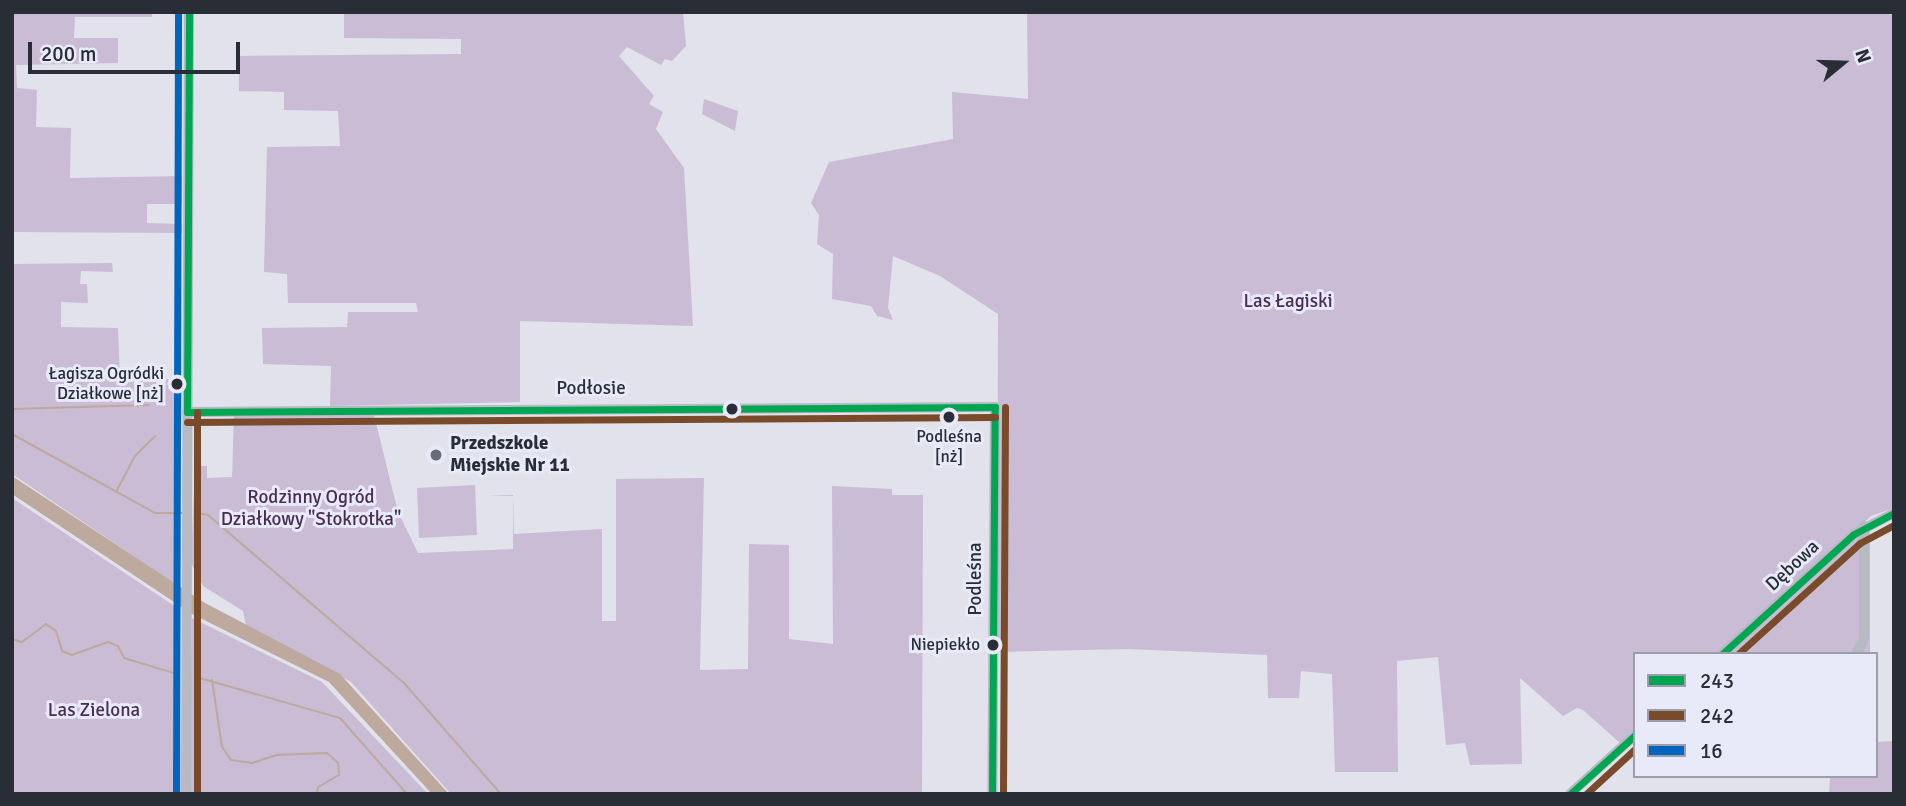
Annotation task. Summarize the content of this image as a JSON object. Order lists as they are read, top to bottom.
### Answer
{
  "streets": {
    "street": ["Podłosie", "Dębowa", "Podleśna"]
  },
  "crossings": [
    ["Podłosie", "Podleśna"]
  ],
  "parks": ["Las Łagiski", "Rodzinny Ogród Działkowy \"Stokrotka\"", "Las Zielona"],
  "places": [
    "Łagisza Ogródki Działkowe [nż]",
    "Podleśna [nż]",
    "Przedszkole Miejskie Nr 11",
    "Niepiekło"
  ],
  "lines": ["transit line 243", "transit line 16", "transit line 242"],
  "legend": ["243", "242", "16"],
  "scale_bar": "200 m",
  "north": "right"
}
